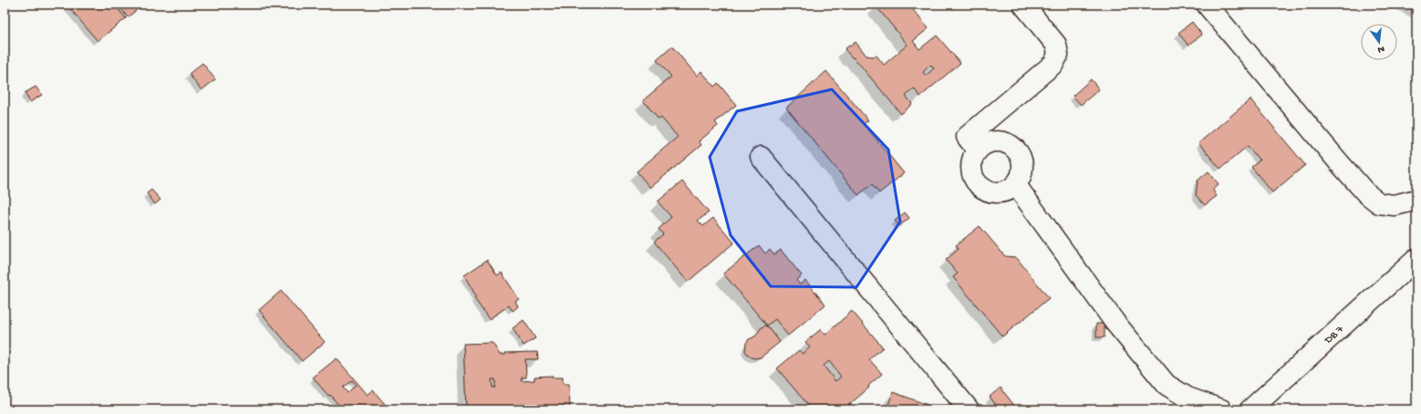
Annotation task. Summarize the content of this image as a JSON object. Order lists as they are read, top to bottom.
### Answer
{
  "streets": {
    "street": ["DB 7"]
  },
  "north": "bottom"
}
